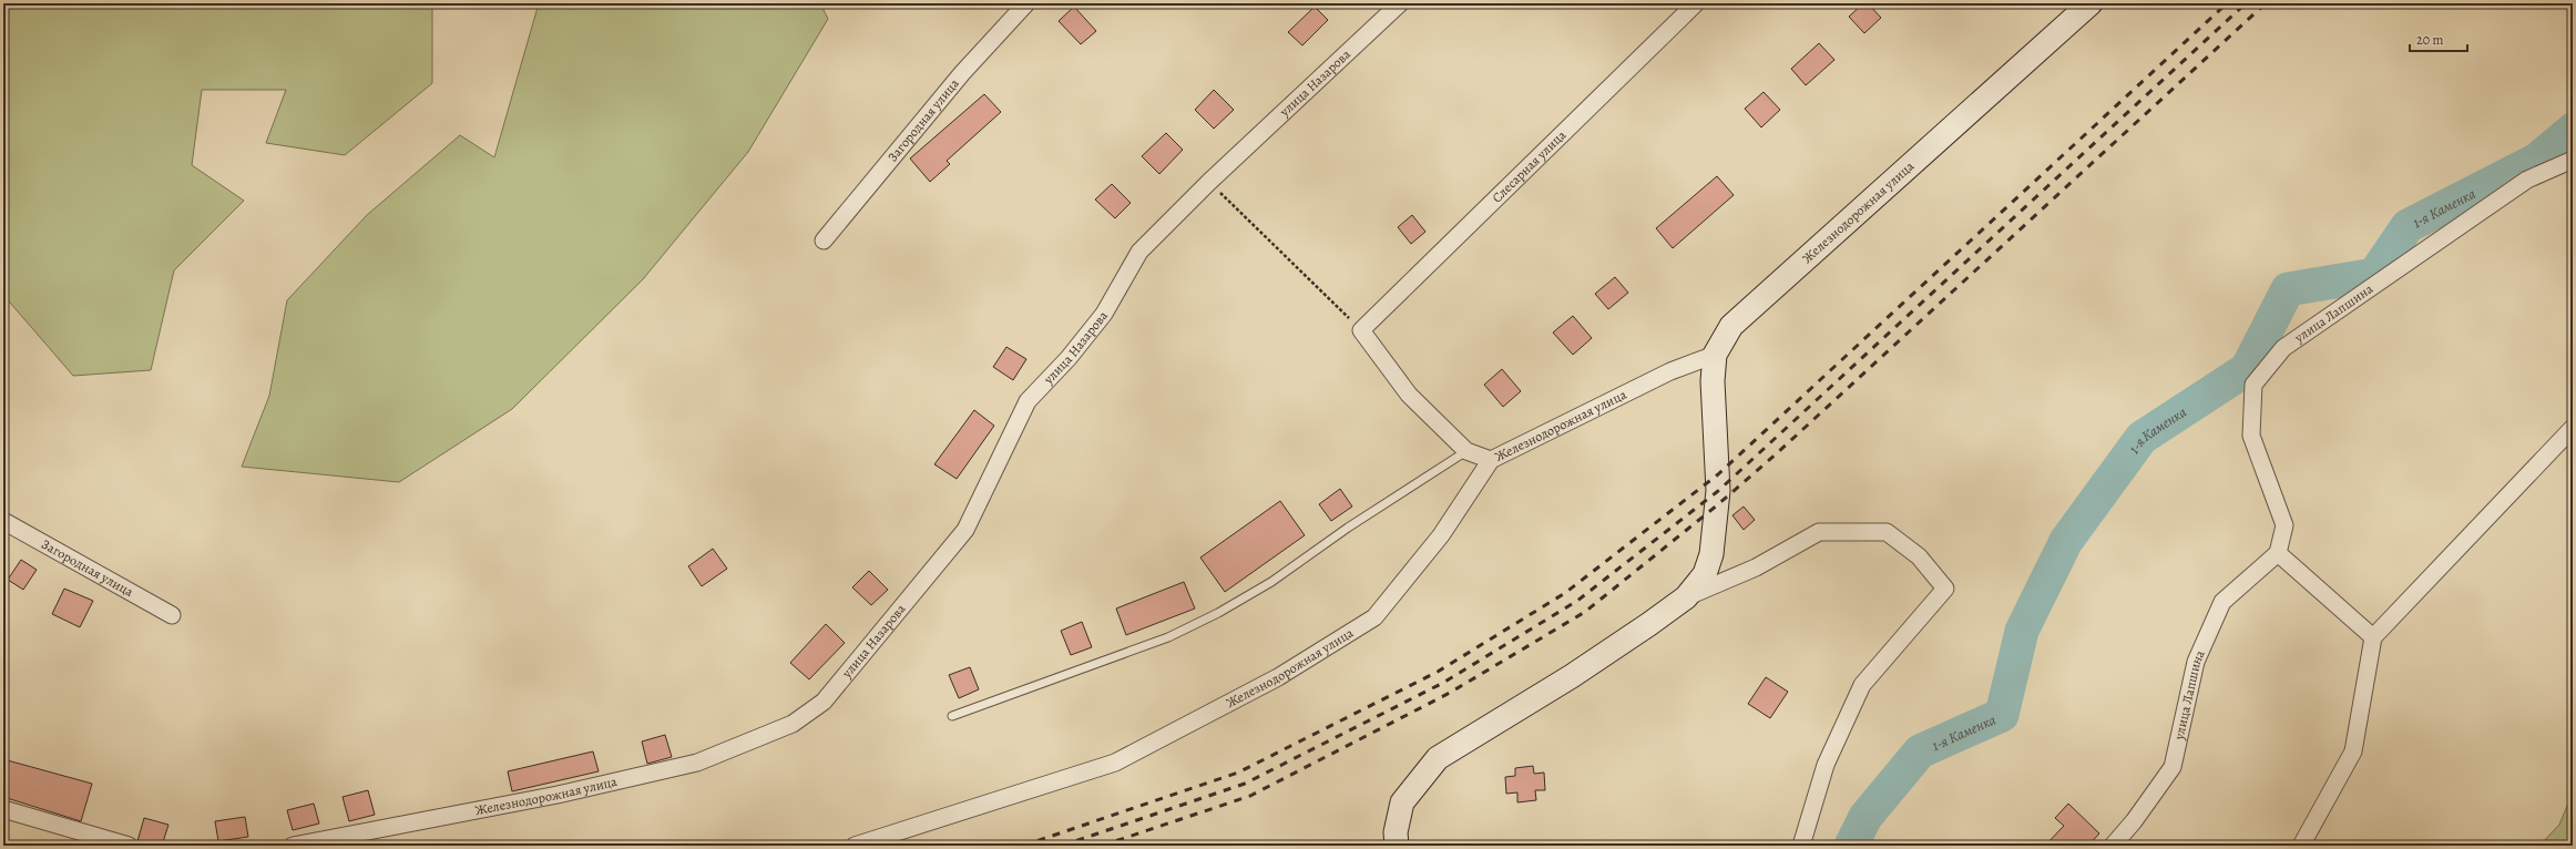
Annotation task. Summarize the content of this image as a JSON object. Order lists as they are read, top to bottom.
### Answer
{
  "streets": {
    "street": [
      "улица Назарова",
      "Загородная улица",
      "Слесарная улица",
      "Железнодорожная улица",
      "улица Лапшина"
    ]
  },
  "crossings": [
    ["улица Назарова", "Железнодорожная улица"]
  ],
  "water": ["1-я Каменка"],
  "scale_bar": "20 m"
}
